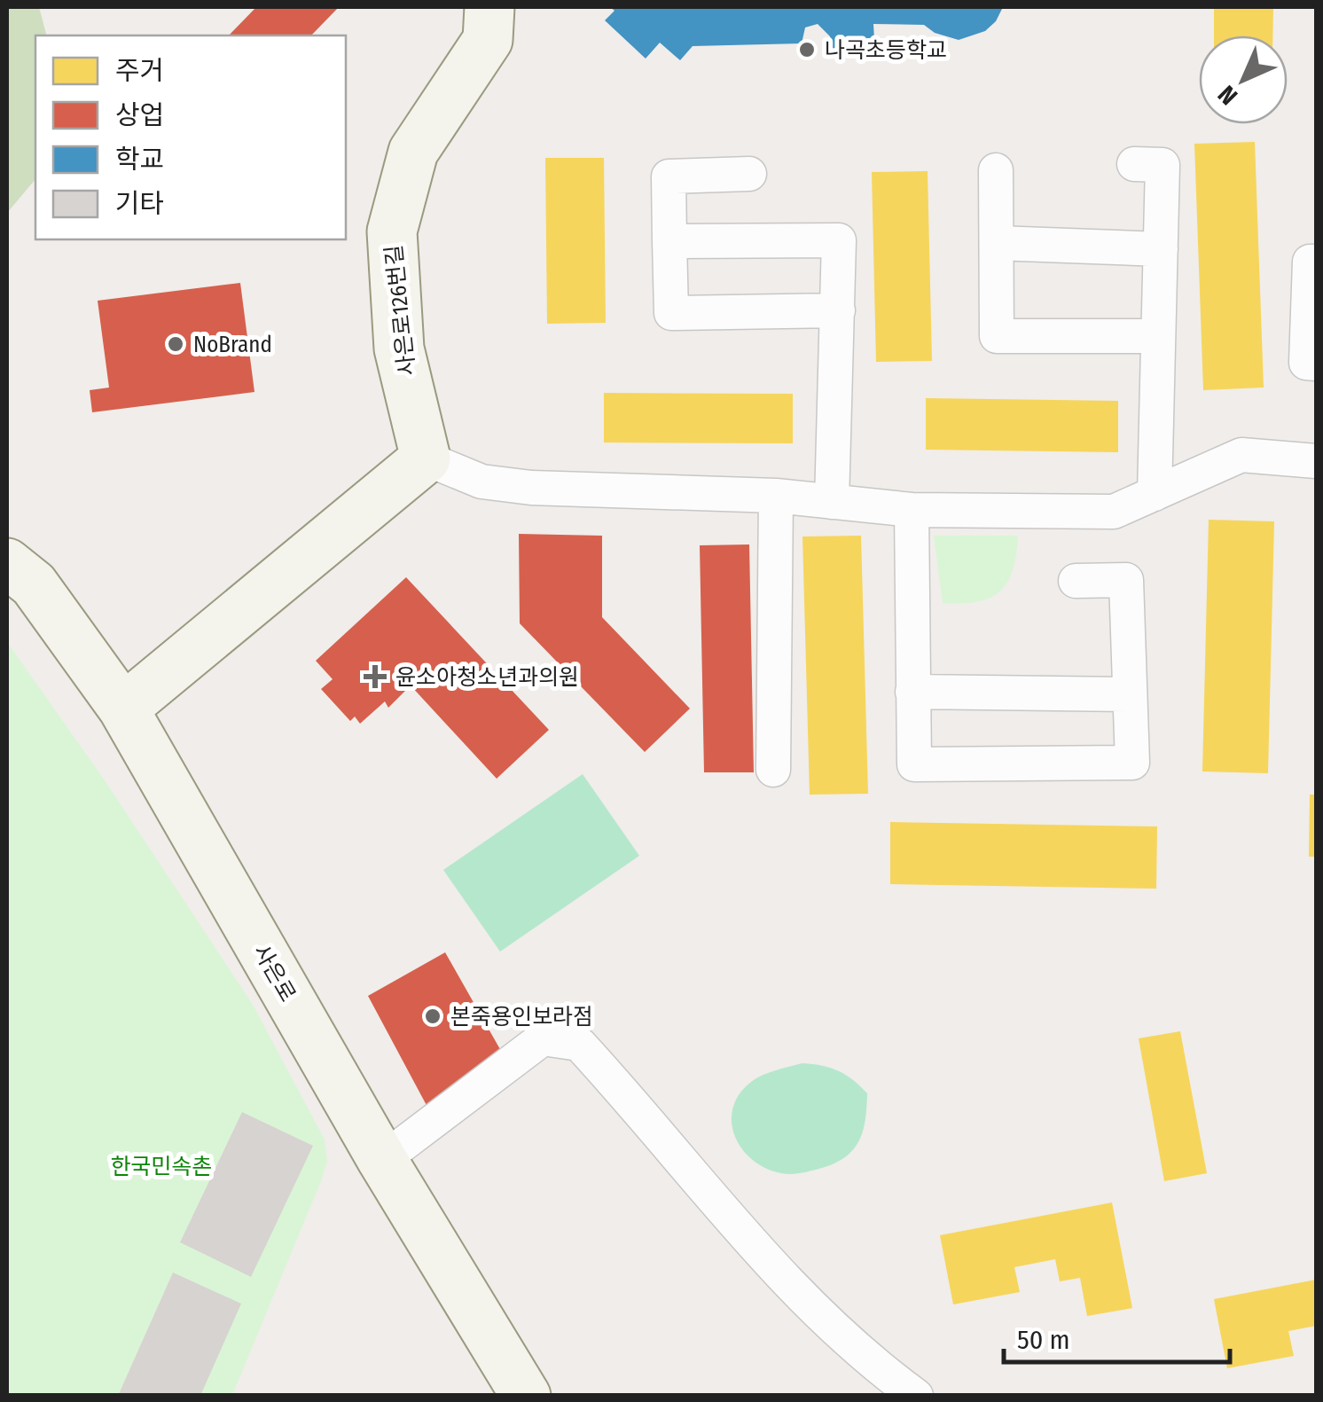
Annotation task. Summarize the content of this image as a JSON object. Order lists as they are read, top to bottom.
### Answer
{
  "streets": {
    "main road": ["사은로126번길", "사은로"]
  },
  "parks": ["한국민속촌"],
  "places": {
    "other": ["나곡초등학교", "NoBrand", "본죽용인보라점"],
    "health": ["윤소아청소년과의원"]
  },
  "legend": [
    "주거",
    "상업",
    "학교",
    "기타"
  ],
  "scale_bar": "50 m",
  "north": "bottom left"
}
